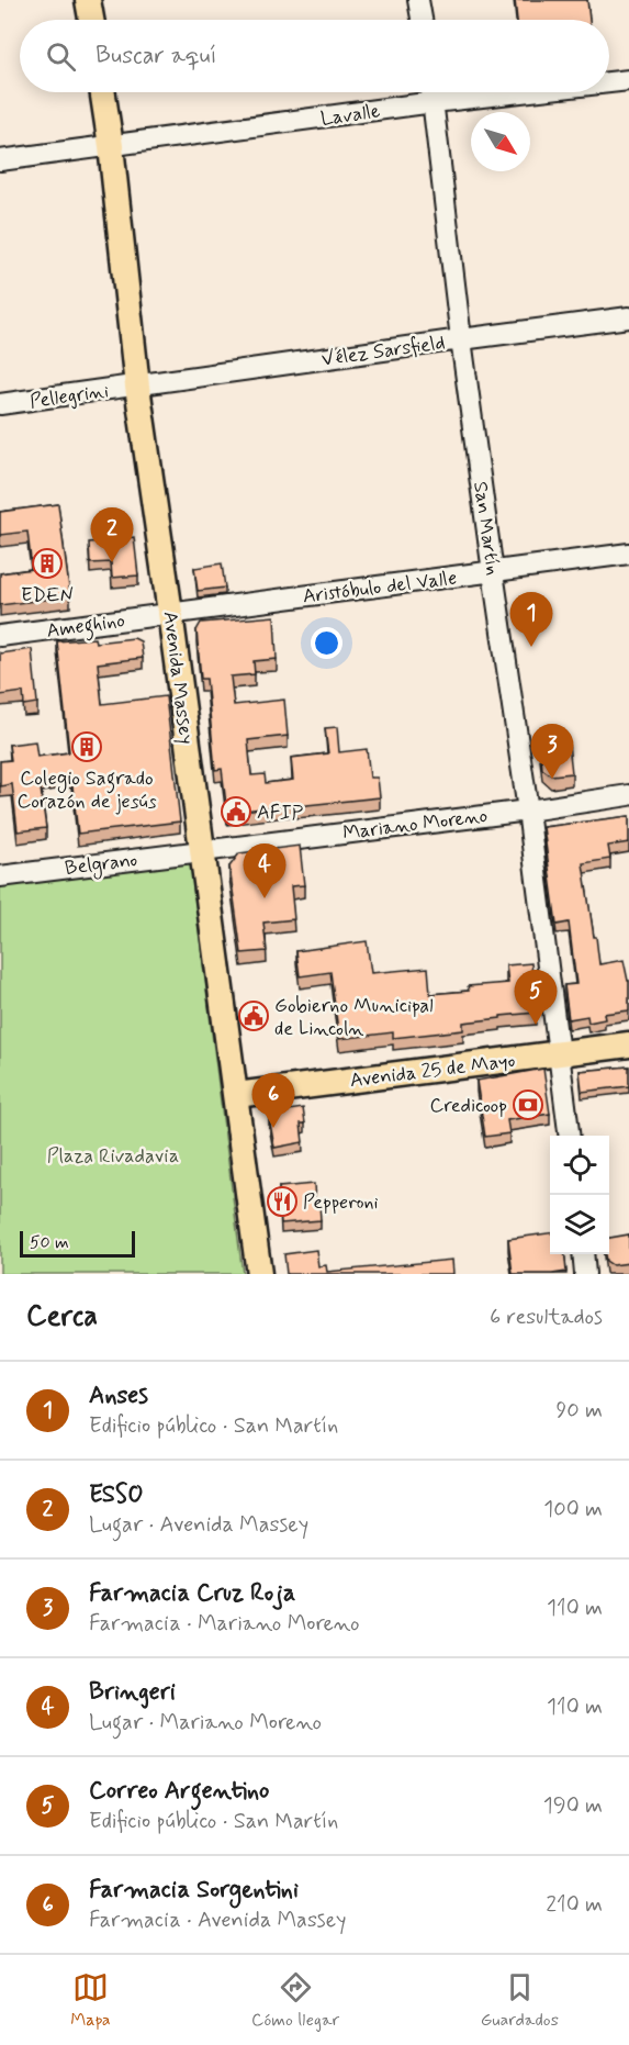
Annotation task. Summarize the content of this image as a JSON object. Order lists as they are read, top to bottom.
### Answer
{
  "streets": {
    "main road": ["Avenida Massey", "Avenida 25 de Mayo"],
    "street": [
      "Lavalle",
      "Vélez Sarsfield",
      "Pellegrini",
      "San Martín",
      "Aristóbulo del Valle",
      "Ameghino",
      "Mariano Moreno",
      "Belgrano"
    ]
  },
  "crossings": [
    ["Lavalle", "San Martín"],
    ["Lavalle", "Avenida Massey"],
    ["Vélez Sarsfield", "Pellegrini"],
    ["Vélez Sarsfield", "San Martín"],
    ["Vélez Sarsfield", "Avenida Massey"],
    ["Pellegrini", "Avenida Massey"],
    ["San Martín", "Aristóbulo del Valle"],
    ["San Martín", "Mariano Moreno"],
    ["San Martín", "Avenida 25 de Mayo"],
    ["Aristóbulo del Valle", "Ameghino"],
    ["Aristóbulo del Valle", "Avenida Massey"],
    ["Ameghino", "Avenida Massey"],
    ["Avenida Massey", "Mariano Moreno"],
    ["Avenida Massey", "Belgrano"],
    ["Avenida Massey", "Avenida 25 de Mayo"],
    ["Mariano Moreno", "Belgrano"]
  ],
  "parks": ["Plaza Rivadavia"],
  "places": {
    "building": ["EDEN", "Colegio Sagrado Corazón de jesús"],
    "public building": ["AFIP", "Gobierno Municipal de Lincoln"],
    "bank": ["Credicoop"],
    "restaurant": ["Pepperoni"]
  },
  "scale_bar": "50 m",
  "north": "bottom right",
  "page": {
    "search": "Buscar aquí",
    "pins": [
      "2",
      "1",
      "3",
      "4",
      "5",
      "6"
    ],
    "scale": "50 m",
    "heading": ["Cerca", "6 resultados"],
    "list": [
      {
        "mark": "1",
        "name": "Anses",
        "note": "Edificio público · San Martín",
        "value": "90 m"
      },
      {
        "mark": "2",
        "name": "ESSO",
        "note": "Lugar · Avenida Massey",
        "value": "100 m"
      },
      {
        "mark": "3",
        "name": "Farmacia Cruz Roja",
        "note": "Farmacia · Mariano Moreno",
        "value": "110 m"
      },
      {
        "mark": "4",
        "name": "Bringeri",
        "note": "Lugar · Mariano Moreno",
        "value": "110 m"
      },
      {
        "mark": "5",
        "name": "Correo Argentino",
        "note": "Edificio público · San Martín",
        "value": "190 m"
      },
      {
        "mark": "6",
        "name": "Farmacia Sorgentini",
        "note": "Farmacia · Avenida Massey",
        "value": "210 m"
      }
    ],
    "nav": ["Mapa", "Cómo llegar", "Guardados"]
  }
}
